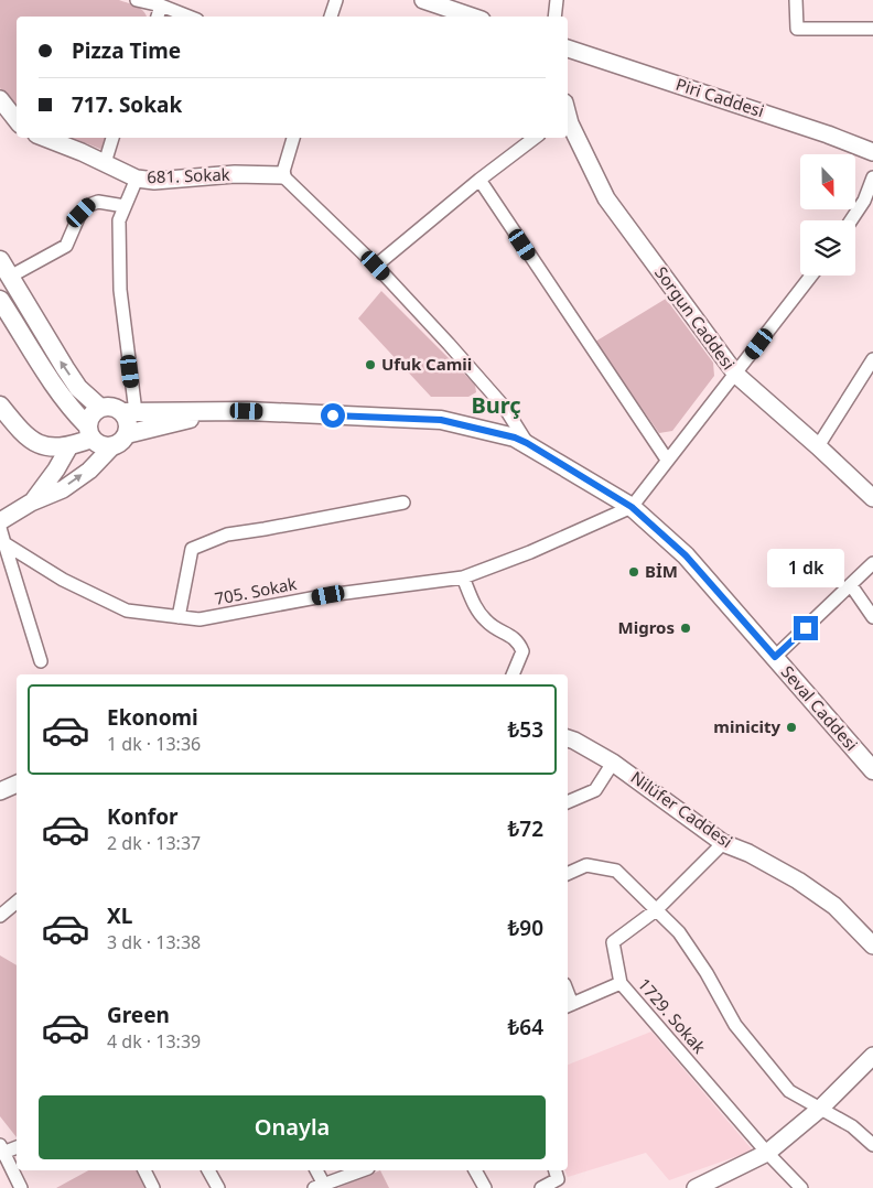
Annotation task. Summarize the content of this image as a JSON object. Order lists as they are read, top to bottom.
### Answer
{
  "streets": {
    "main road": ["Seval Caddesi"],
    "street": [
      "Piri Caddesi",
      "681. Sokak",
      "Sorgun Caddesi",
      "705. Sokak",
      "Nilüfer Caddesi",
      "1729. Sokak"
    ]
  },
  "crossings": [
    ["705. Sokak", "Seval Caddesi"],
    ["Nilüfer Caddesi", "1729. Sokak"]
  ],
  "districts": ["Burç"],
  "places": [
    "Ufuk Camii",
    "BİM",
    "Migros",
    "minicity"
  ],
  "north": "bottom",
  "page": {
    "banner": ["Pizza Time", "717. Sokak"],
    "bubble": "1 dk",
    "list": [
      {
        "name": "Ekonomi",
        "note": "1 dk · 13:36",
        "value": "₺53"
      },
      {
        "name": "Konfor",
        "note": "2 dk · 13:37",
        "value": "₺72"
      },
      {
        "name": "XL",
        "note": "3 dk · 13:38",
        "value": "₺90"
      },
      {
        "name": "Green",
        "note": "4 dk · 13:39",
        "value": "₺64"
      }
    ],
    "buttons": "Onayla"
  }
}
